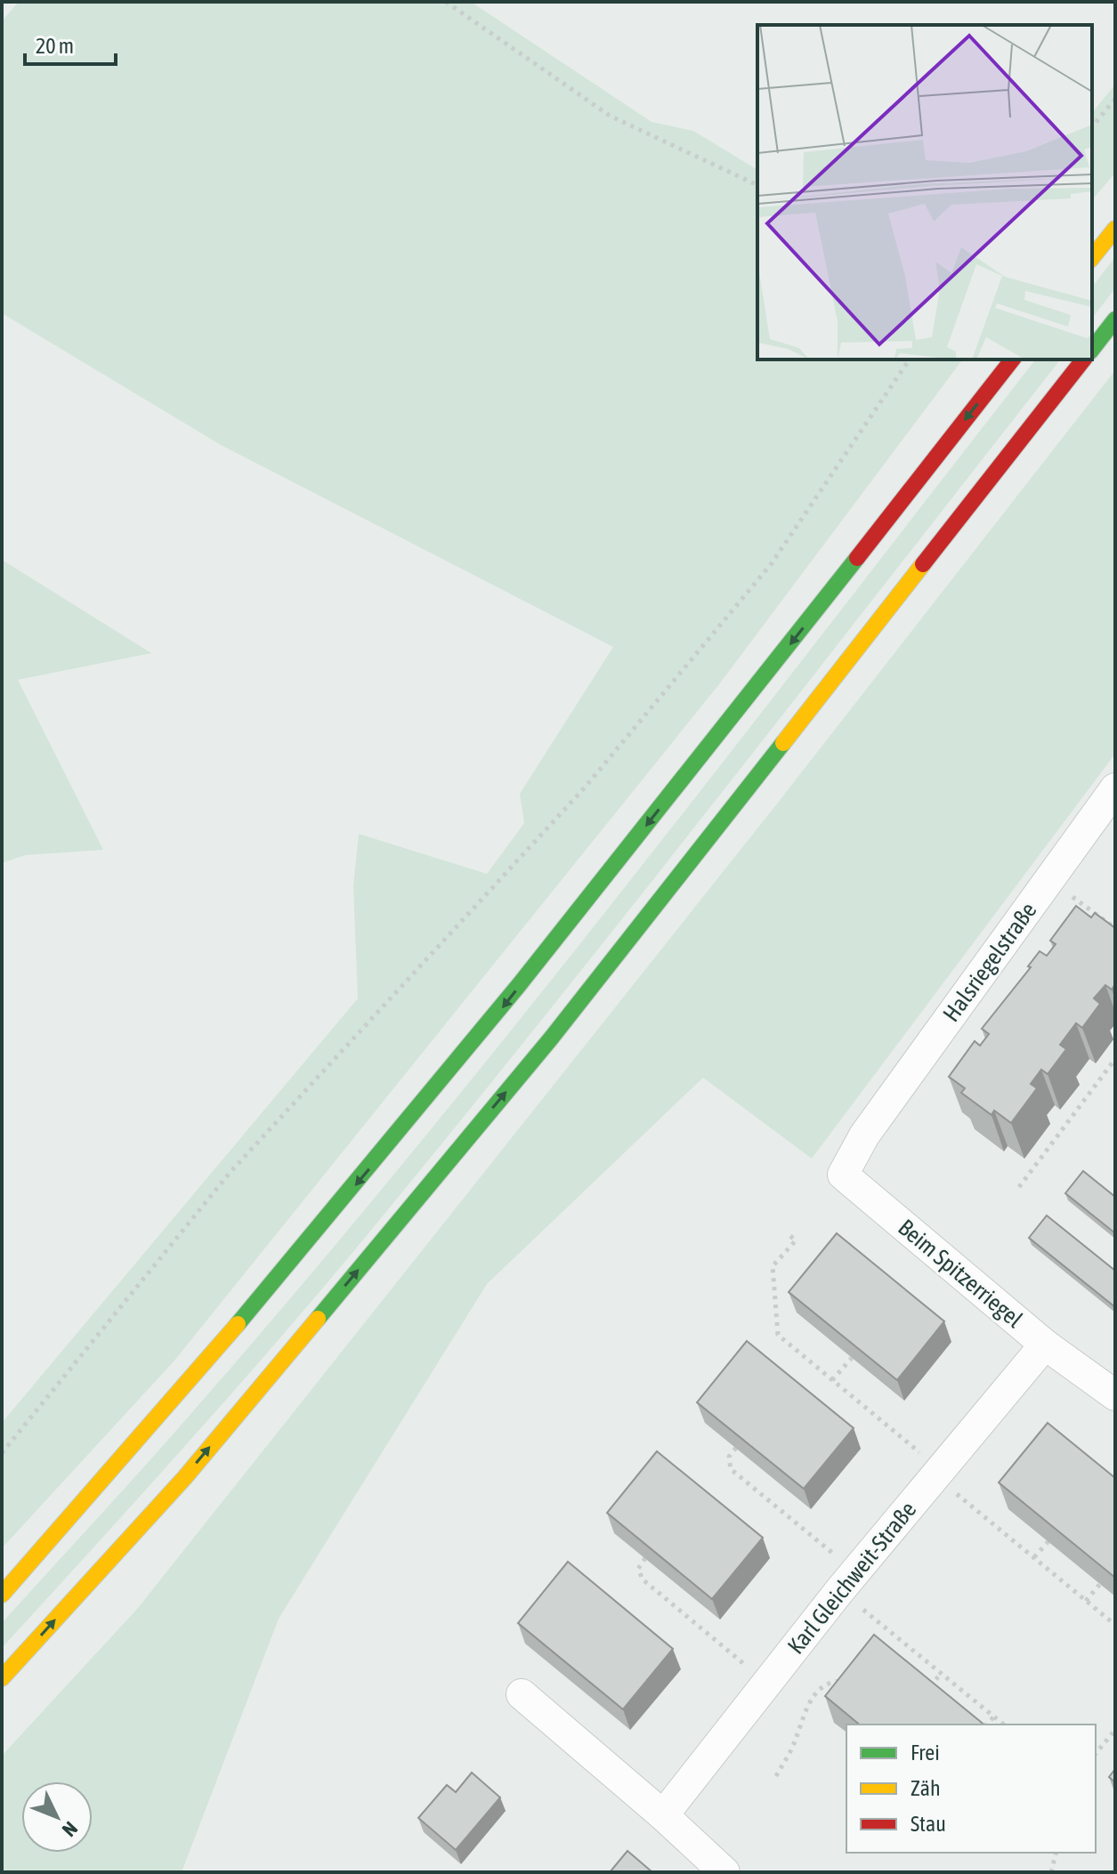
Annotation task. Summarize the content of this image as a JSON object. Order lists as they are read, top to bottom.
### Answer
{
  "streets": {
    "street": ["Halsriegelstraße", "Beim Spitzerriegel", "Karl Gleichweit-Straße"]
  },
  "crossings": [
    ["Halsriegelstraße", "Beim Spitzerriegel"],
    ["Beim Spitzerriegel", "Karl Gleichweit-Straße"]
  ],
  "legend": ["Frei", "Zäh", "Stau"],
  "scale_bar": "20 m",
  "north": "bottom right"
}
